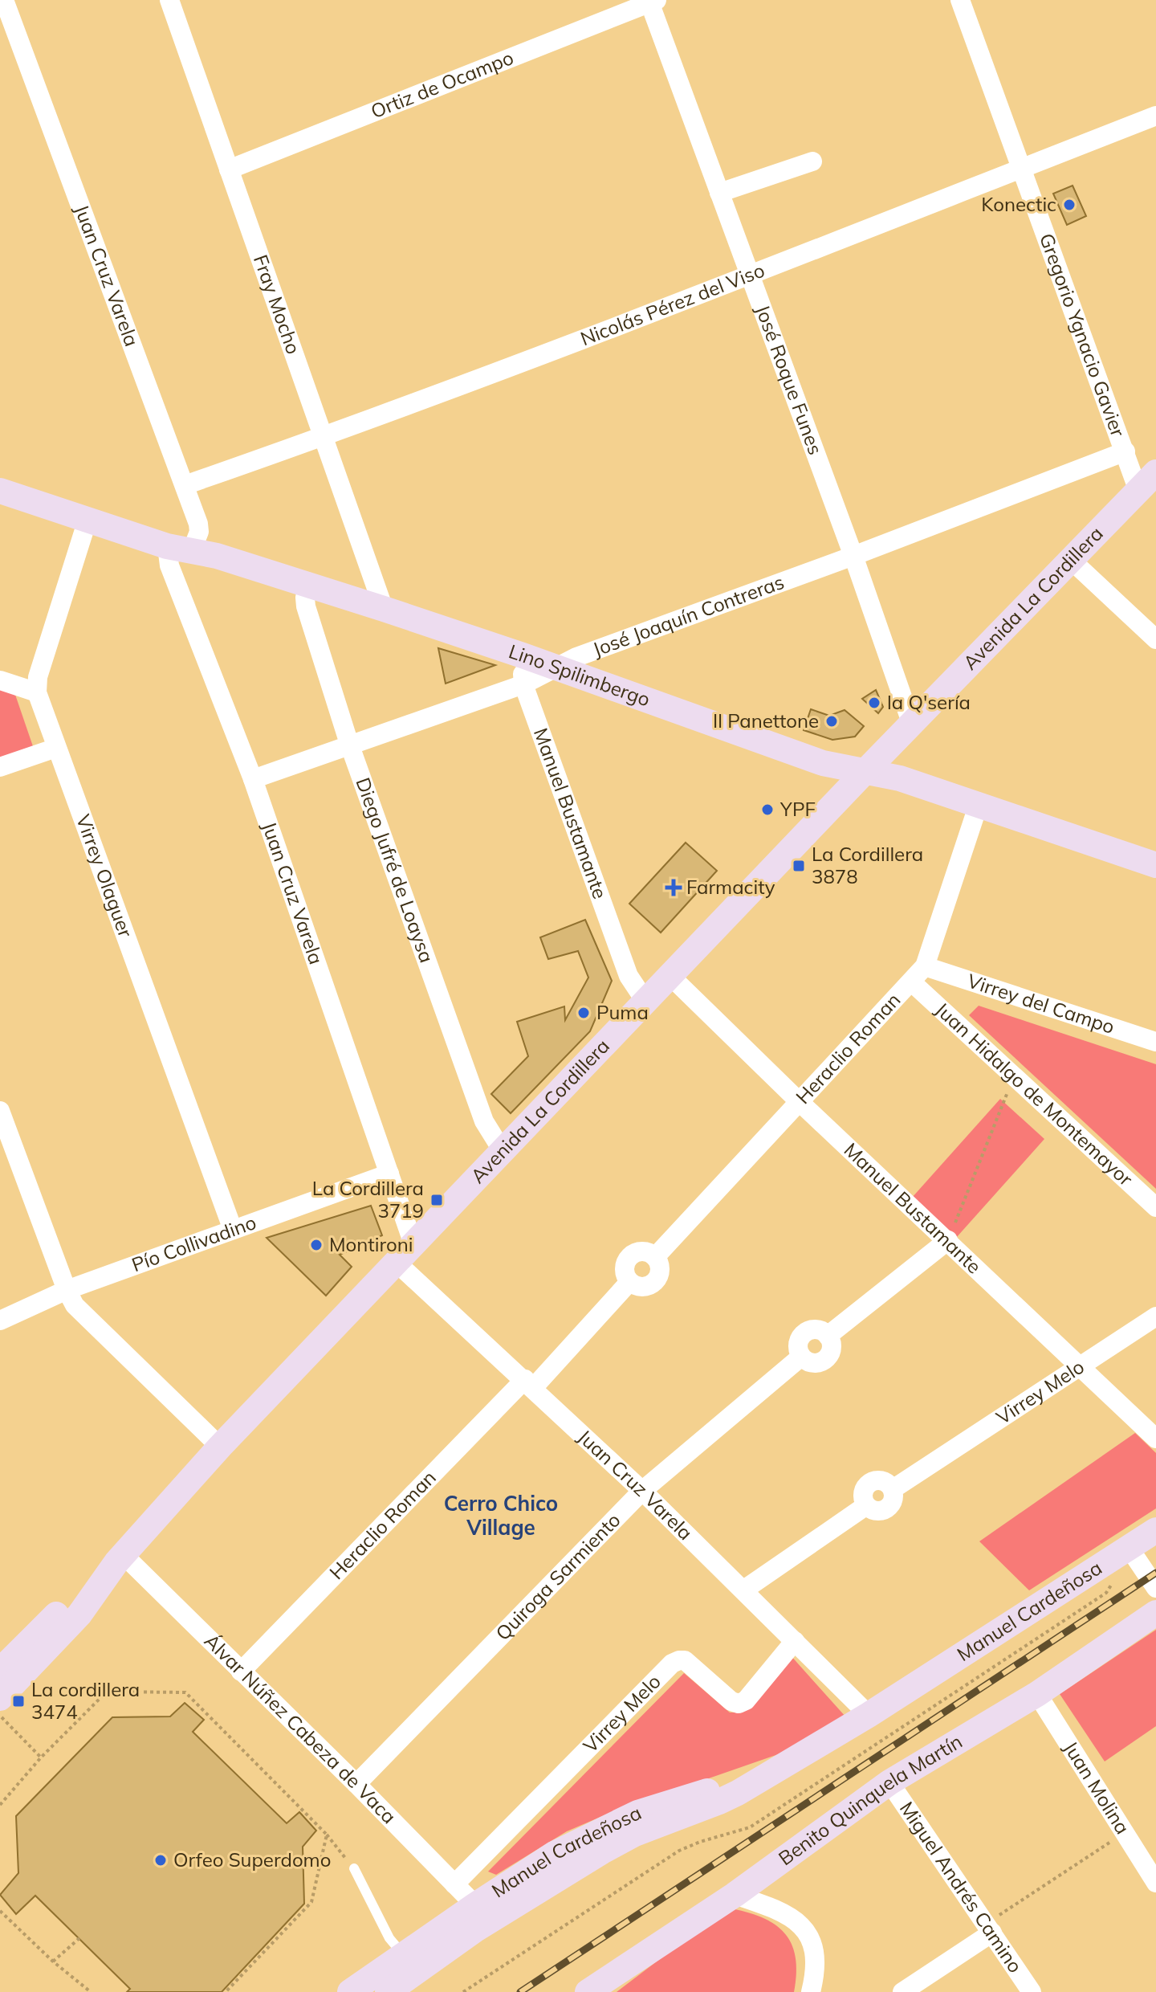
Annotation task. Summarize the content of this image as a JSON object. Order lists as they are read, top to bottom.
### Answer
{
  "streets": {
    "main road": [
      "Avenida La Cordillera",
      "Lino Spilimbergo",
      "Manuel Cardeñosa",
      "Benito Quinquela Martín"
    ],
    "street": [
      "Ortiz de Ocampo",
      "Juan Cruz Varela",
      "Fray Mocho",
      "Nicolás Pérez del Viso",
      "Gregorio Ygnacio Gavier",
      "José Roque Funes",
      "José Joaquín Contreras",
      "Manuel Bustamante",
      "Diego Jufré de Loaysa",
      "Virrey Olaguer",
      "Virrey del Campo",
      "Heraclio Roman",
      "Juan Hidalgo de Montemayor",
      "Pío Collivadino",
      "Virrey Melo",
      "Quiroga Sarmiento",
      "Álvar Núñez Cabeza de Vaca",
      "Juan Molina",
      "Miguel Andrés Camino"
    ]
  },
  "crossings": [
    ["Ortiz de Ocampo", "Fray Mocho"],
    ["Ortiz de Ocampo", "José Roque Funes"],
    ["Juan Cruz Varela", "Nicolás Pérez del Viso"],
    ["Juan Cruz Varela", "Avenida La Cordillera"],
    ["Juan Cruz Varela", "José Joaquín Contreras"],
    ["Juan Cruz Varela", "Lino Spilimbergo"],
    ["Juan Cruz Varela", "Heraclio Roman"],
    ["Juan Cruz Varela", "Pío Collivadino"],
    ["Juan Cruz Varela", "Virrey Melo"],
    ["Juan Cruz Varela", "Quiroga Sarmiento"],
    ["Juan Cruz Varela", "Manuel Cardeñosa"],
    ["Fray Mocho", "Nicolás Pérez del Viso"],
    ["Fray Mocho", "Lino Spilimbergo"],
    ["Nicolás Pérez del Viso", "Gregorio Ygnacio Gavier"],
    ["Nicolás Pérez del Viso", "José Roque Funes"],
    ["Gregorio Ygnacio Gavier", "Avenida La Cordillera"],
    ["Gregorio Ygnacio Gavier", "José Joaquín Contreras"],
    ["José Roque Funes", "Avenida La Cordillera"],
    ["José Roque Funes", "José Joaquín Contreras"],
    ["Avenida La Cordillera", "Lino Spilimbergo"],
    ["Avenida La Cordillera", "Manuel Bustamante"],
    ["Avenida La Cordillera", "Diego Jufré de Loaysa"],
    ["Avenida La Cordillera", "Álvar Núñez Cabeza de Vaca"],
    ["José Joaquín Contreras", "Lino Spilimbergo"],
    ["José Joaquín Contreras", "Manuel Bustamante"],
    ["José Joaquín Contreras", "Diego Jufré de Loaysa"],
    ["Lino Spilimbergo", "Manuel Bustamante"],
    ["Lino Spilimbergo", "Diego Jufré de Loaysa"],
    ["Lino Spilimbergo", "Virrey Olaguer"],
    ["Lino Spilimbergo", "Heraclio Roman"],
    ["Manuel Bustamante", "Heraclio Roman"],
    ["Manuel Bustamante", "Virrey Melo"],
    ["Manuel Bustamante", "Quiroga Sarmiento"],
    ["Virrey Olaguer", "Pío Collivadino"],
    ["Virrey del Campo", "Heraclio Roman"],
    ["Heraclio Roman", "Juan Hidalgo de Montemayor"],
    ["Heraclio Roman", "Álvar Núñez Cabeza de Vaca"],
    ["Virrey Melo", "Álvar Núñez Cabeza de Vaca"],
    ["Quiroga Sarmiento", "Álvar Núñez Cabeza de Vaca"],
    ["Manuel Cardeñosa", "Álvar Núñez Cabeza de Vaca"],
    ["Juan Molina", "Benito Quinquela Martín"],
    ["Benito Quinquela Martín", "Miguel Andrés Camino"]
  ],
  "districts": ["Cerro Chico Village"],
  "places": {
    "other": [
      "Konectic",
      "la Q'sería",
      "Il Panettone",
      "YPF",
      "Puma",
      "Montironi",
      "Orfeo Superdomo"
    ],
    "transit": ["La Cordillera 3878", "La Cordillera 3719", "La cordillera 3474"],
    "health": ["Farmacity"]
  }
}
